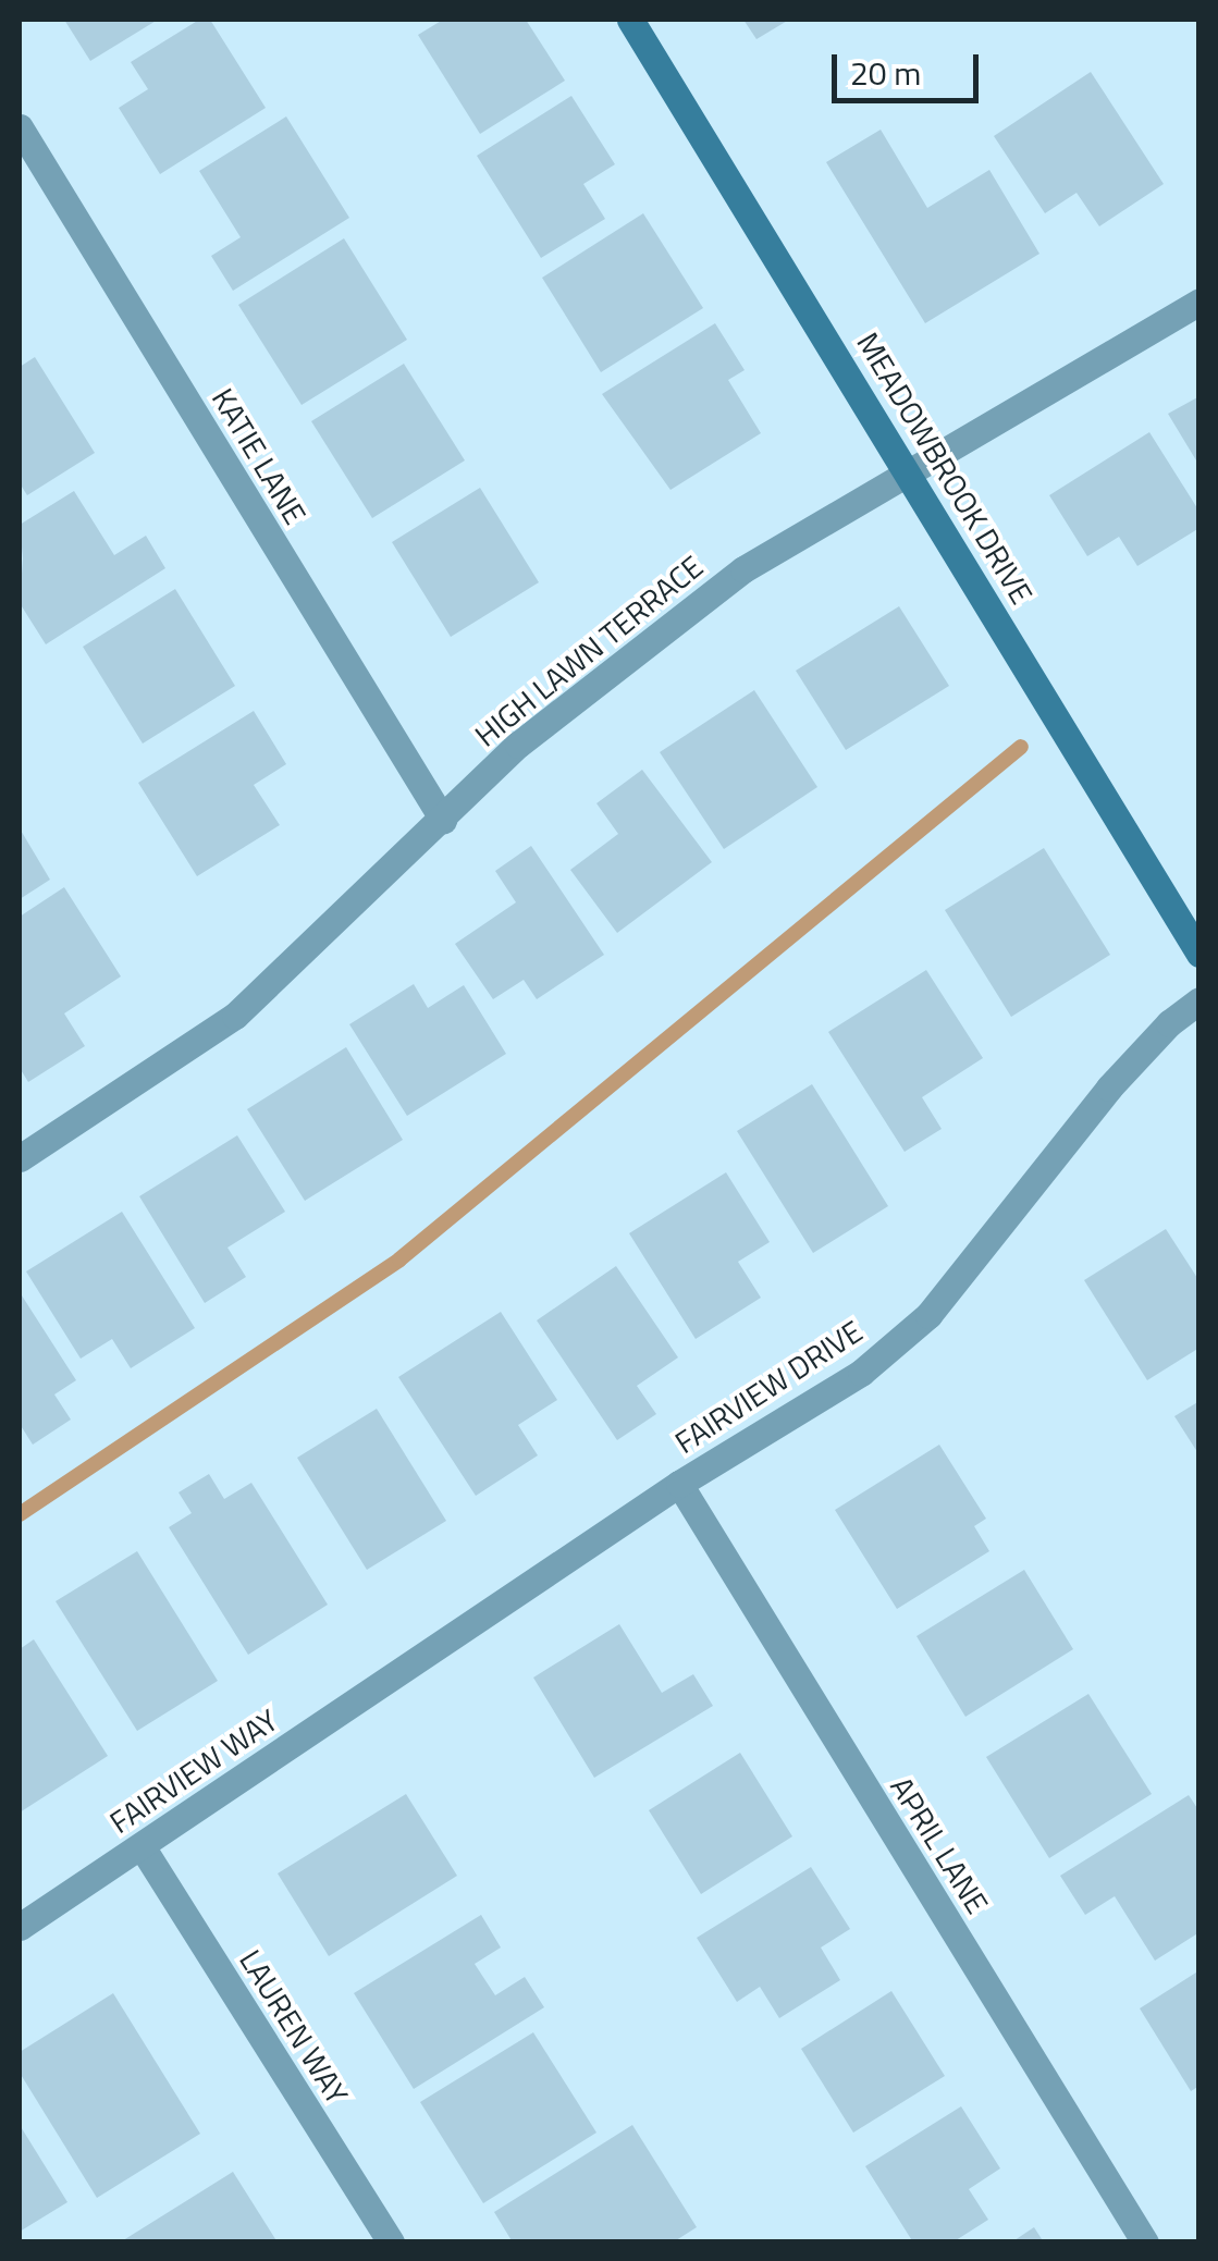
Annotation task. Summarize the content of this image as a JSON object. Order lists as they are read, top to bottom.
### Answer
{
  "streets": {
    "street": [
      "KATIE LANE",
      "MEADOWBROOK DRIVE",
      "HIGH LAWN TERRACE",
      "FAIRVIEW DRIVE",
      "FAIRVIEW WAY",
      "APRIL LANE",
      "LAUREN WAY"
    ]
  },
  "crossings": [
    ["KATIE LANE", "HIGH LAWN TERRACE"],
    ["MEADOWBROOK DRIVE", "HIGH LAWN TERRACE"],
    ["FAIRVIEW DRIVE", "FAIRVIEW WAY"],
    ["FAIRVIEW DRIVE", "APRIL LANE"],
    ["FAIRVIEW WAY", "LAUREN WAY"]
  ],
  "scale_bar": "20 m"
}
